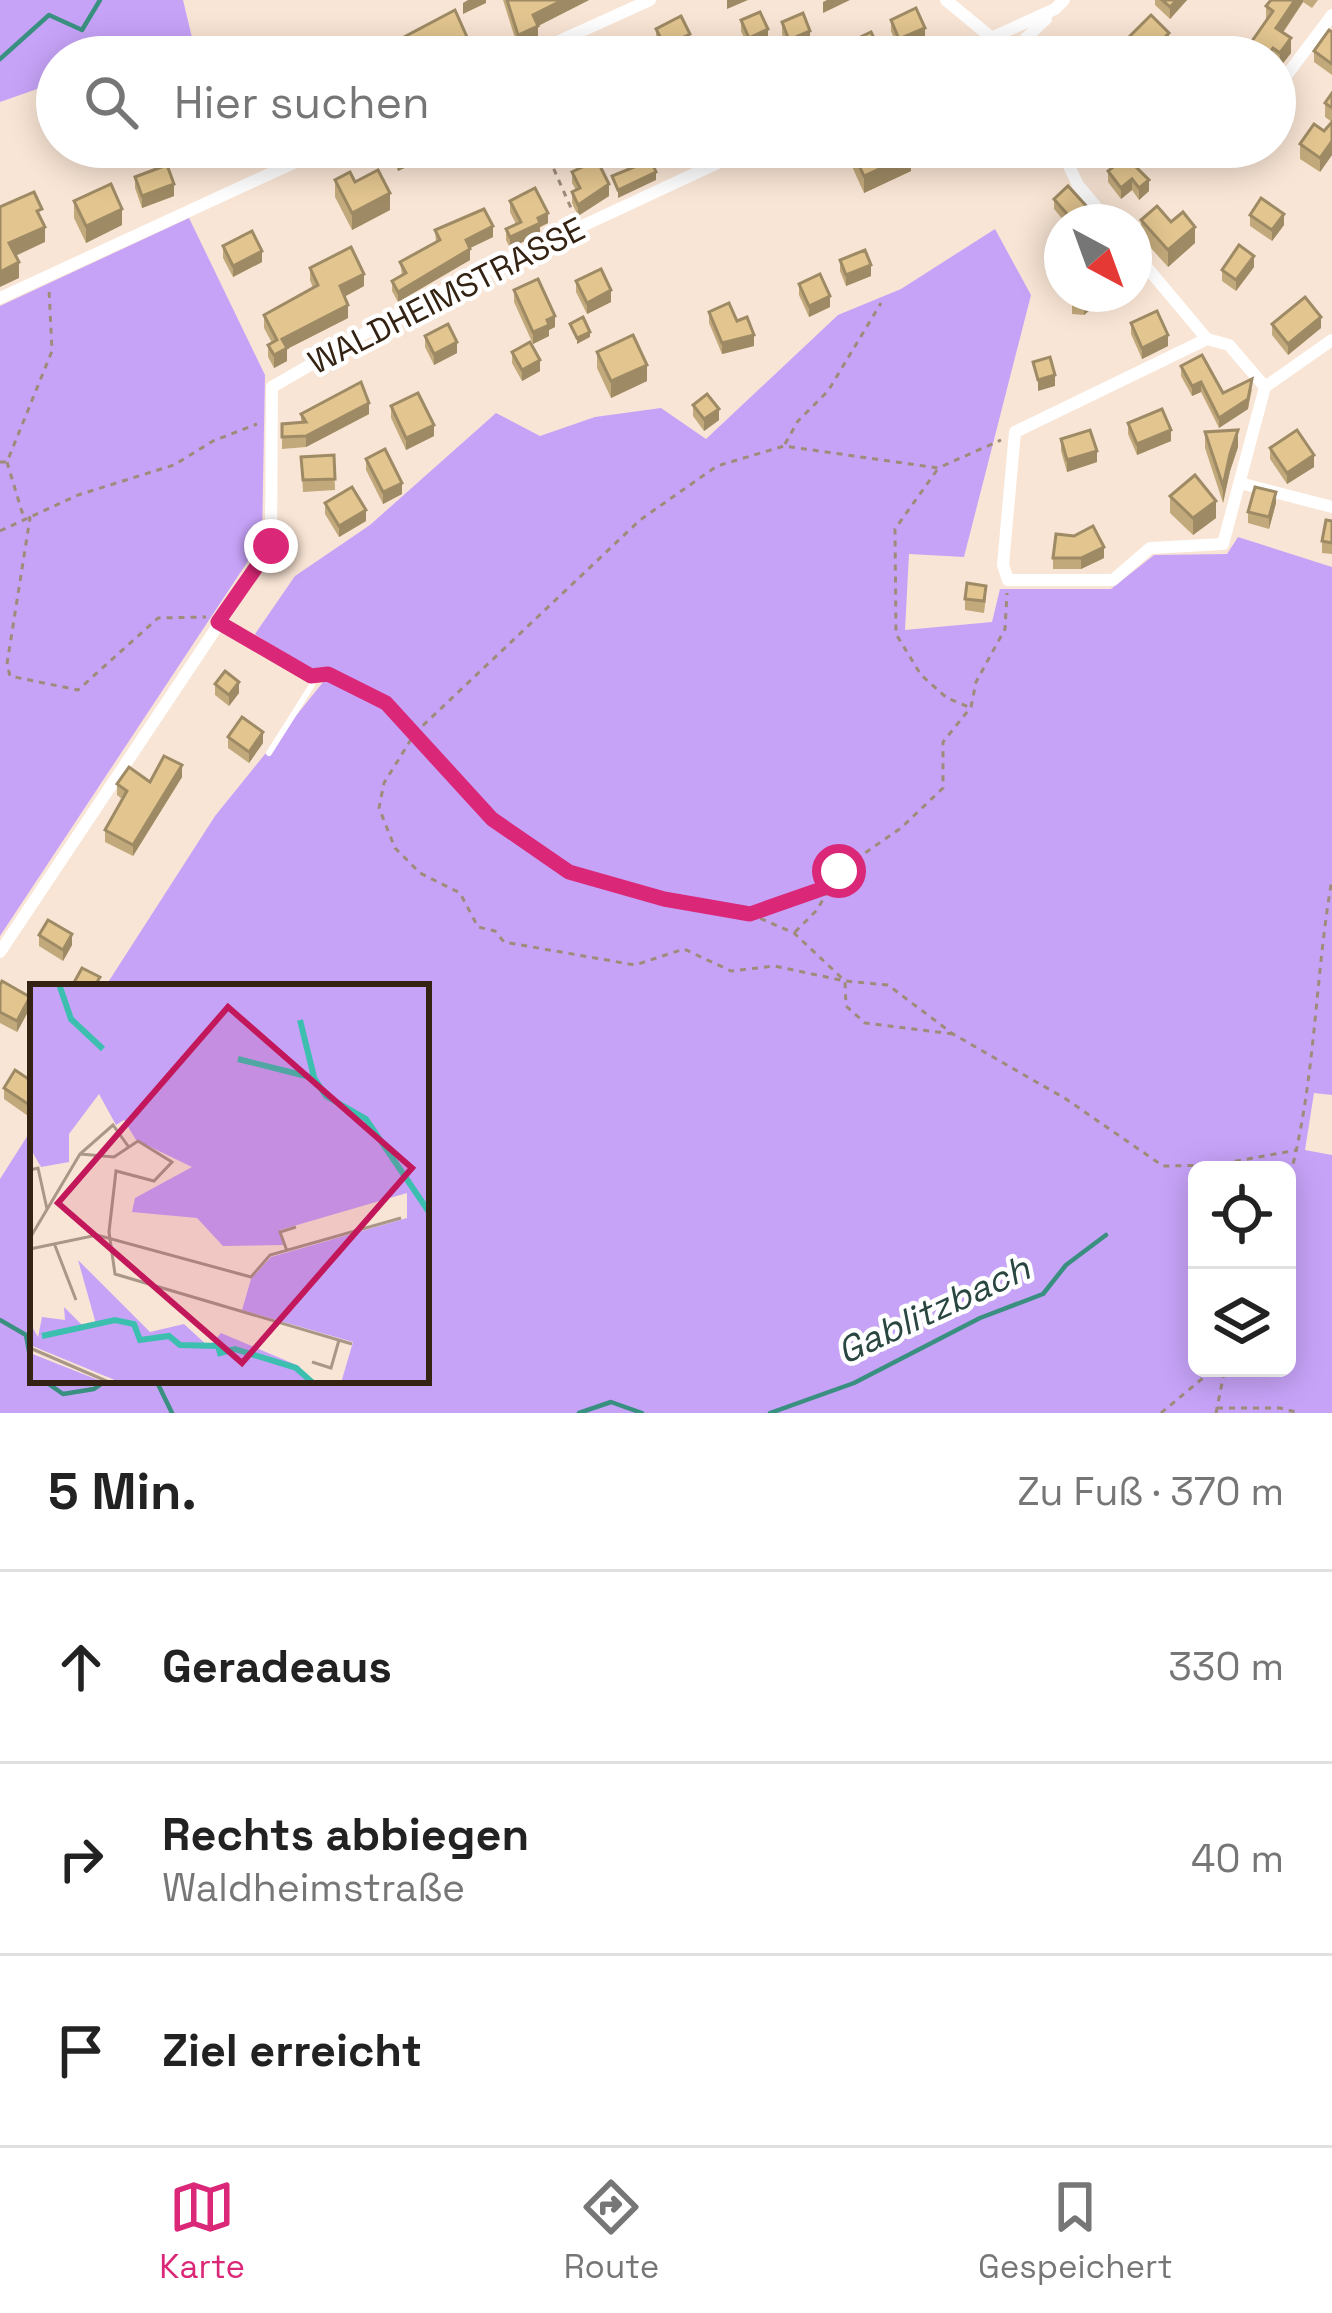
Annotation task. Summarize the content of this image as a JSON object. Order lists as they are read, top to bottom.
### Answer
{
  "streets": {
    "street": ["WALDHEIMSTRASSE"]
  },
  "water": ["Gablitzbach"],
  "north": "bottom right",
  "page": {
    "search": "Hier suchen",
    "heading": ["5 Min.", "Zu Fuß · 370 m"],
    "list": [
      ["Geradeaus", "330 m"],
      ["Rechts abbiegen", "Waldheimstraße", "40 m"],
      "Ziel erreicht"
    ],
    "nav": ["Karte", "Route", "Gespeichert"]
  }
}
